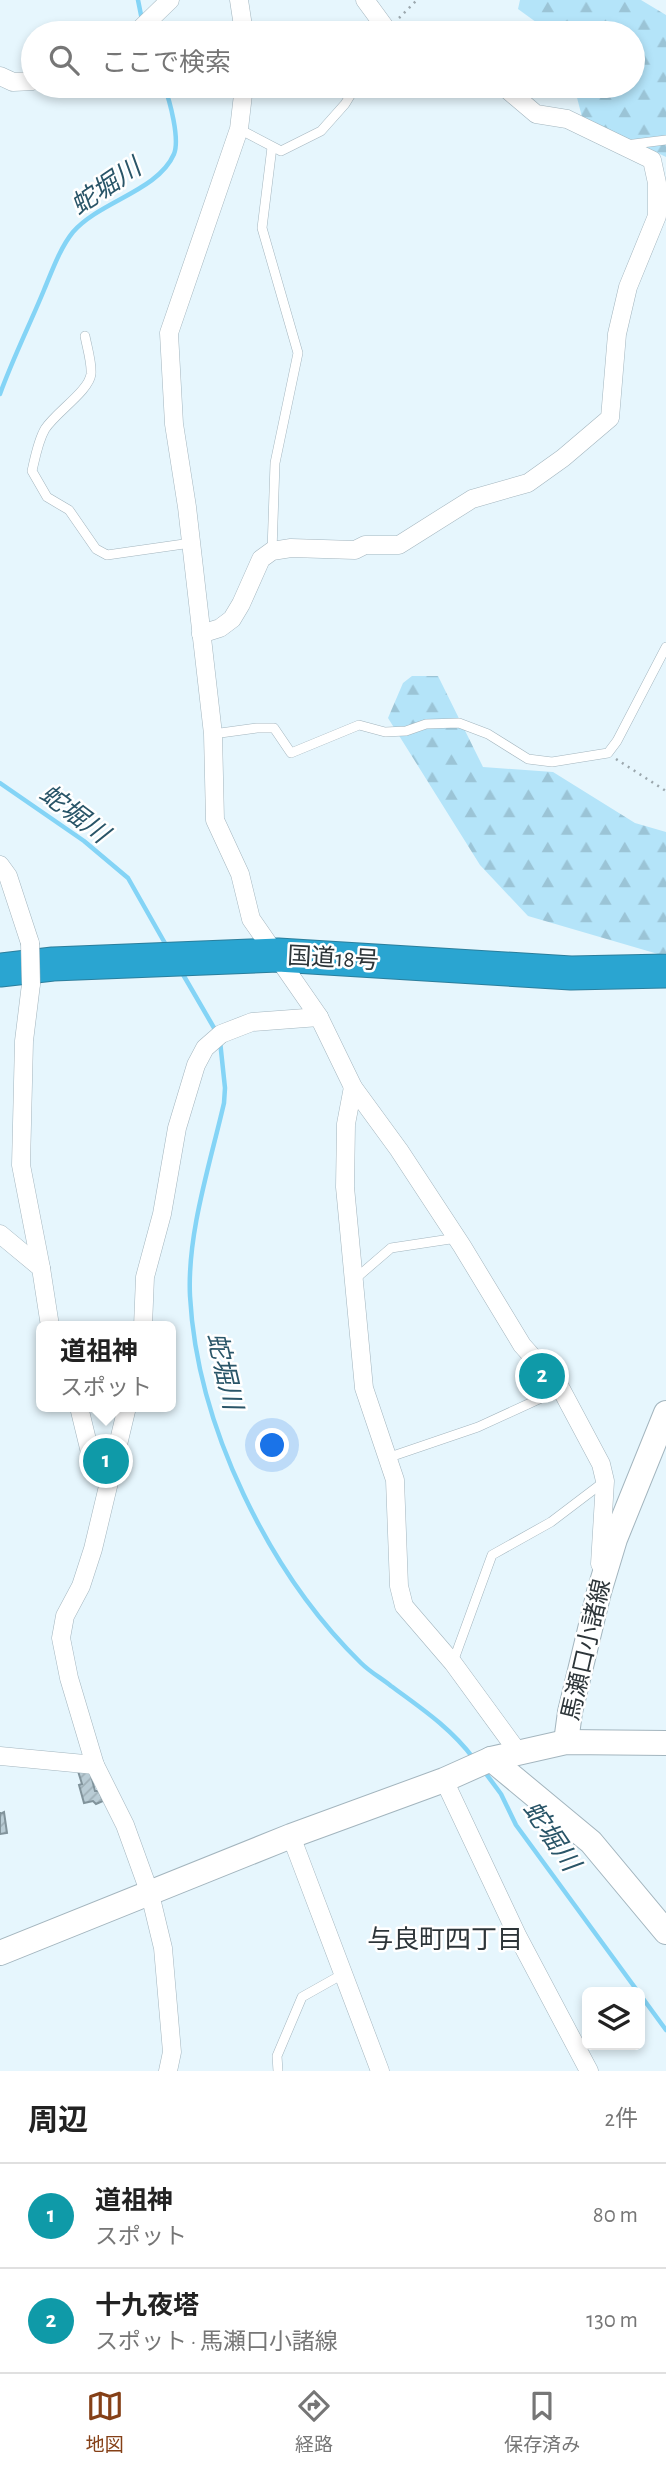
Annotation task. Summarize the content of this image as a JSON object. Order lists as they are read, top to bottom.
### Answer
{
  "streets": {
    "highway": ["国道18号"],
    "main road": ["馬瀬口小諸線"]
  },
  "districts": ["与良町四丁目"],
  "water": ["蛇堀川"],
  "page": {
    "search": "ここで検索",
    "popup": ["道祖神", "スポット"],
    "pins": ["2", "1"],
    "heading": ["周辺", "2件"],
    "list": [
      {
        "mark": "1",
        "name": "道祖神",
        "note": "スポット",
        "value": "80 m"
      },
      {
        "mark": "2",
        "name": "十九夜塔",
        "note": "スポット · 馬瀬口小諸線",
        "value": "130 m"
      }
    ],
    "nav": ["地図", "経路", "保存済み"]
  }
}
